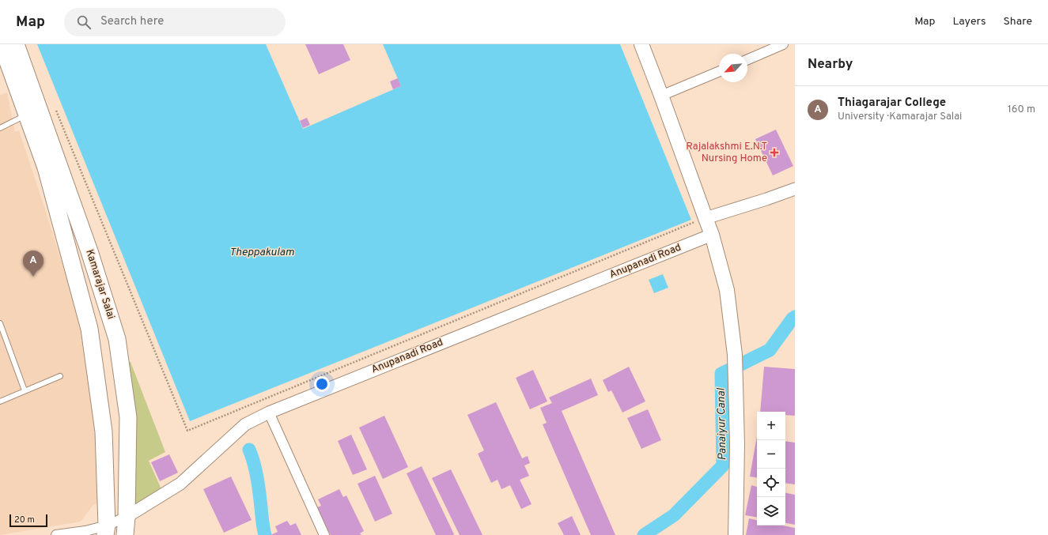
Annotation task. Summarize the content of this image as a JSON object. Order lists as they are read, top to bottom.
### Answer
{
  "streets": {
    "highway": ["Kamarajar Salai"],
    "street": ["Anupanadi Road"]
  },
  "crossings": [
    ["Anupanadi Road", "Kamarajar Salai"]
  ],
  "water": ["Theppakulam", "Panaiyur Canal"],
  "places": {
    "health": ["Rajalakshmi E.N.T Nursing Home"]
  },
  "scale_bar": "20 m",
  "north": "bottom left",
  "page": {
    "header": "Map",
    "search": "Search here",
    "nav": ["Map", "Layers", "Share"],
    "heading": "Nearby",
    "list": [
      {
        "mark": "A",
        "name": "Thiagarajar College",
        "note": "University · Kamarajar Salai",
        "value": "160 m"
      }
    ],
    "pins": "A",
    "map_buttons": ["+", "−"],
    "scale": "20 m"
  }
}
